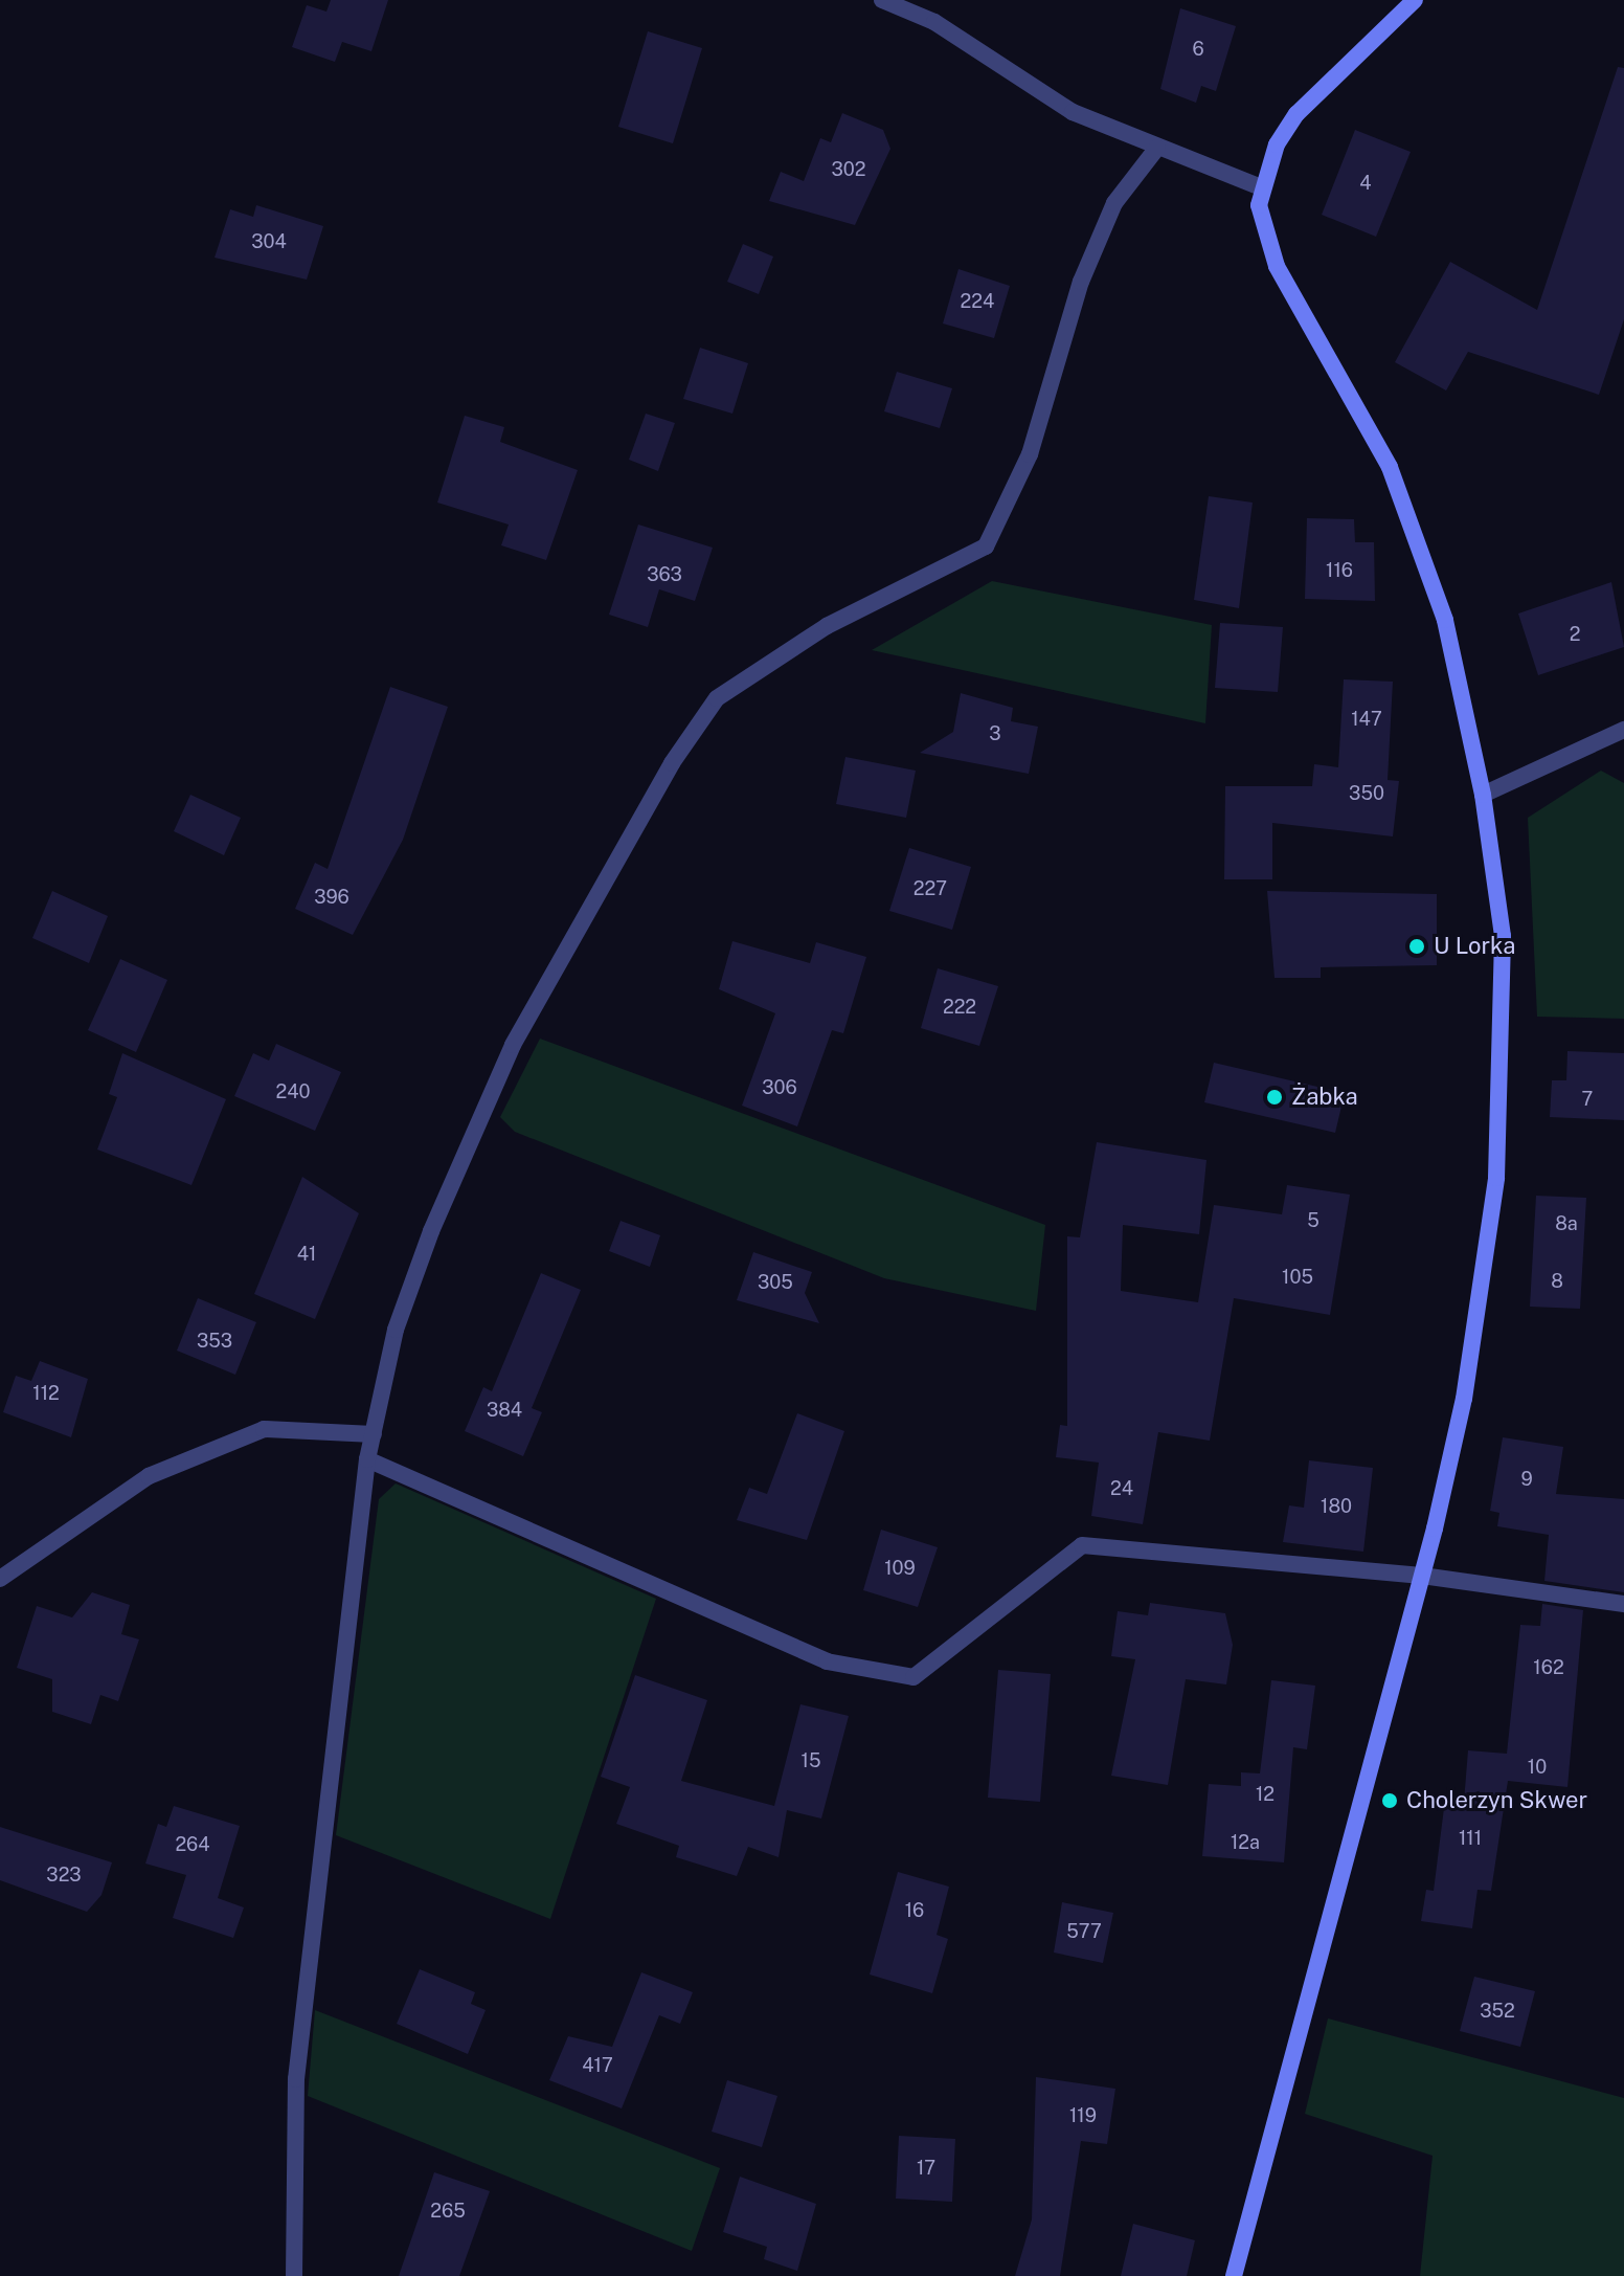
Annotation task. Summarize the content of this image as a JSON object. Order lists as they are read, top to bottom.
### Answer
{
  "places": ["U Lorka", "Żabka", "Cholerzyn Skwer"],
  "house_numbers": [
    "6",
    "302",
    "4",
    "304",
    "224",
    "116",
    "363",
    "2",
    "147",
    "3",
    "350",
    "227",
    "396",
    "222",
    "306",
    "240",
    "7",
    "5",
    "8a",
    "41",
    "105",
    "8",
    "305",
    "353",
    "112",
    "384",
    "9",
    "24",
    "180",
    "109",
    "162",
    "15",
    "10",
    "12",
    "111",
    "12a",
    "264",
    "323",
    "16",
    "577",
    "352",
    "417",
    "119",
    "17",
    "265"
  ]
}
